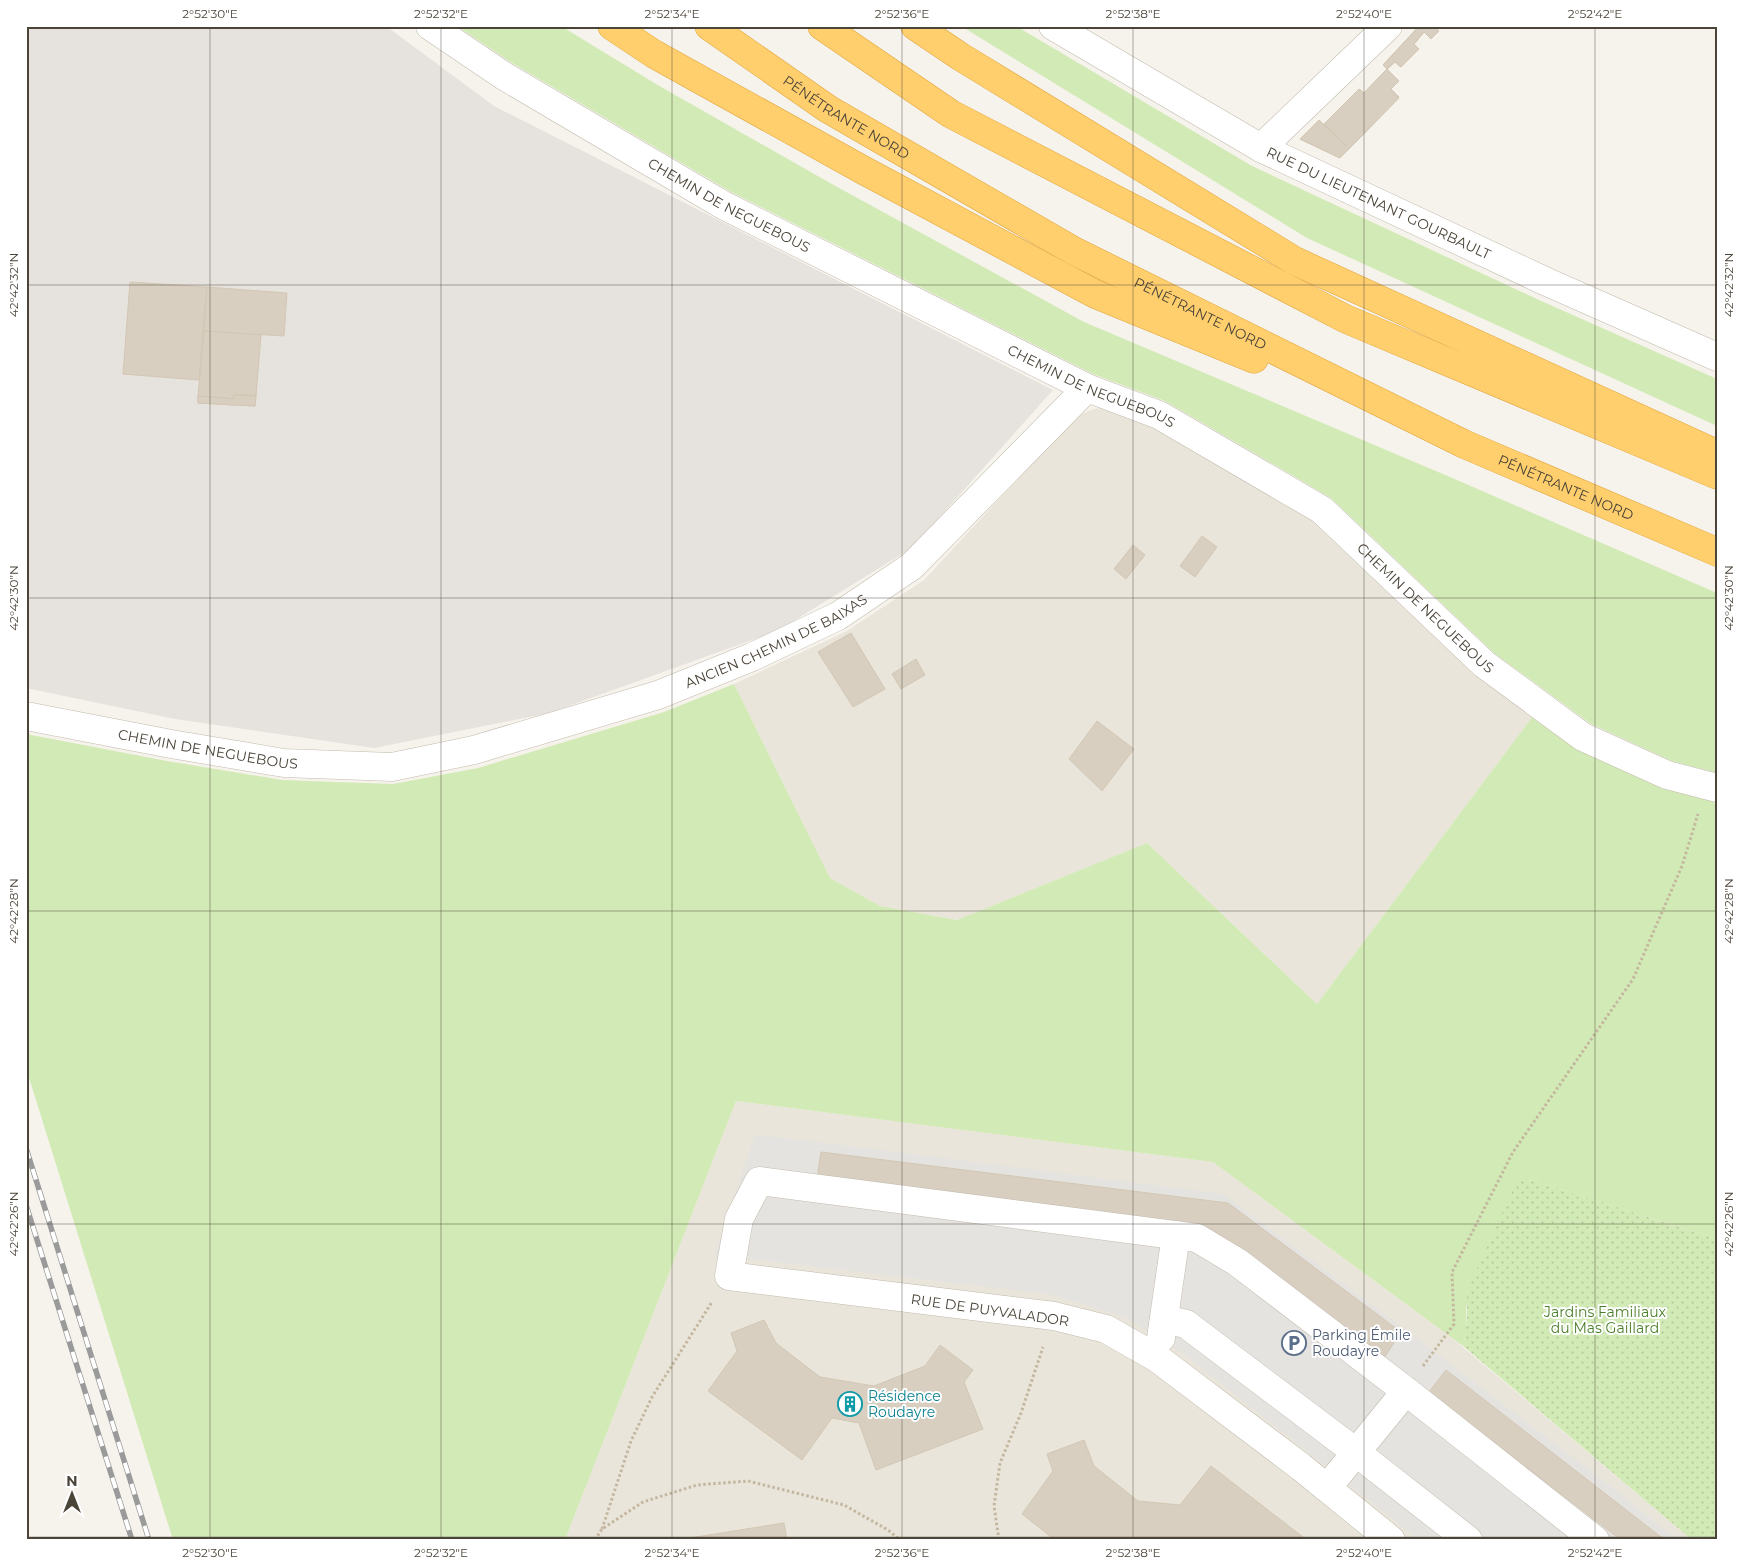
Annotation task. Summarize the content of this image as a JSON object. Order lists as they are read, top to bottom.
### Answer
{
  "streets": {
    "highway": ["PÉNÉTRANTE NORD"],
    "street": [
      "RUE DU LIEUTENANT GOURBAULT",
      "CHEMIN DE NEGUEBOUS",
      "ANCIEN CHEMIN DE BAIXAS",
      "RUE DE PUYVALADOR"
    ]
  },
  "crossings": [
    ["CHEMIN DE NEGUEBOUS", "ANCIEN CHEMIN DE BAIXAS"]
  ],
  "parks": ["Jardins Familiaux du Mas Gaillard"],
  "places": {
    "parking": ["Parking Émile Roudayre"],
    "building": ["Résidence Roudayre"]
  },
  "north": "top",
  "coordinates": [
    "2°52'30\"E",
    "2°52'32\"E",
    "2°52'34\"E",
    "2°52'36\"E",
    "2°52'38\"E",
    "2°52'40\"E",
    "2°52'42\"E",
    "42°42'32\"N",
    "42°42'30\"N",
    "42°42'28\"N",
    "42°42'26\"N"
  ]
}
